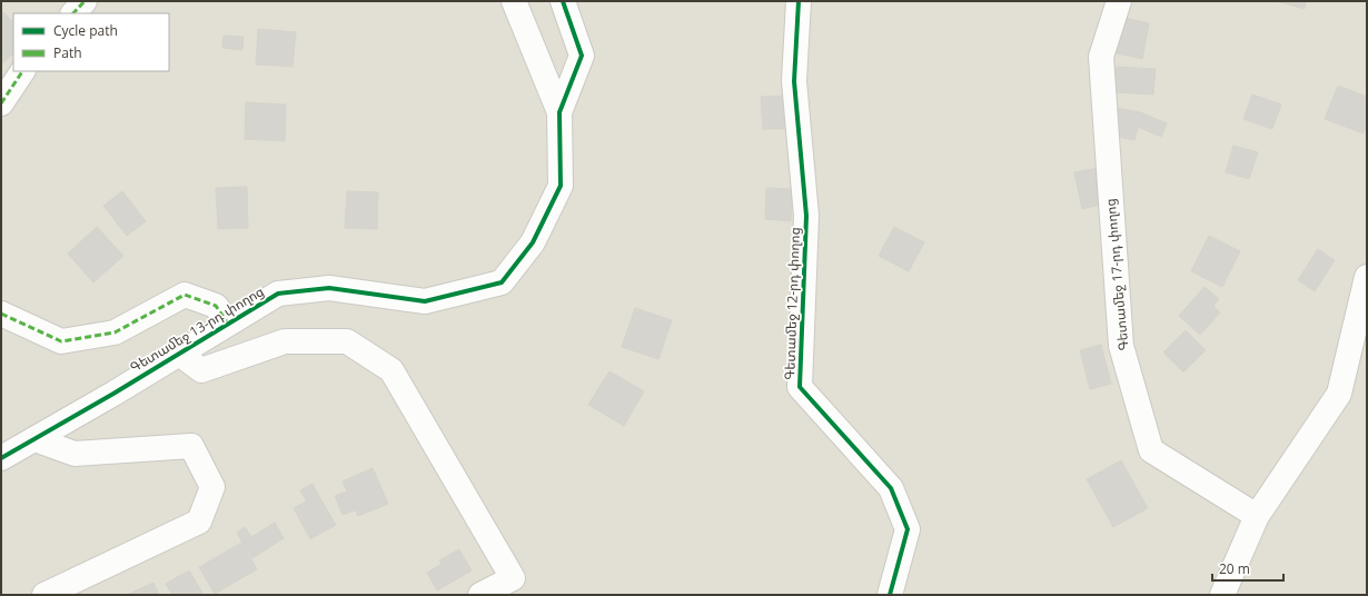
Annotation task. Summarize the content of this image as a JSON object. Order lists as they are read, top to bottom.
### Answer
{
  "streets": {
    "street": ["Գետամեջ 17-րդ փողոց", "Գետամեջ 12-րդ փողոց", "Գետամեջ 13-րդ փողոց"]
  },
  "legend": ["Cycle path", "Path"],
  "scale_bar": "20 m"
}
